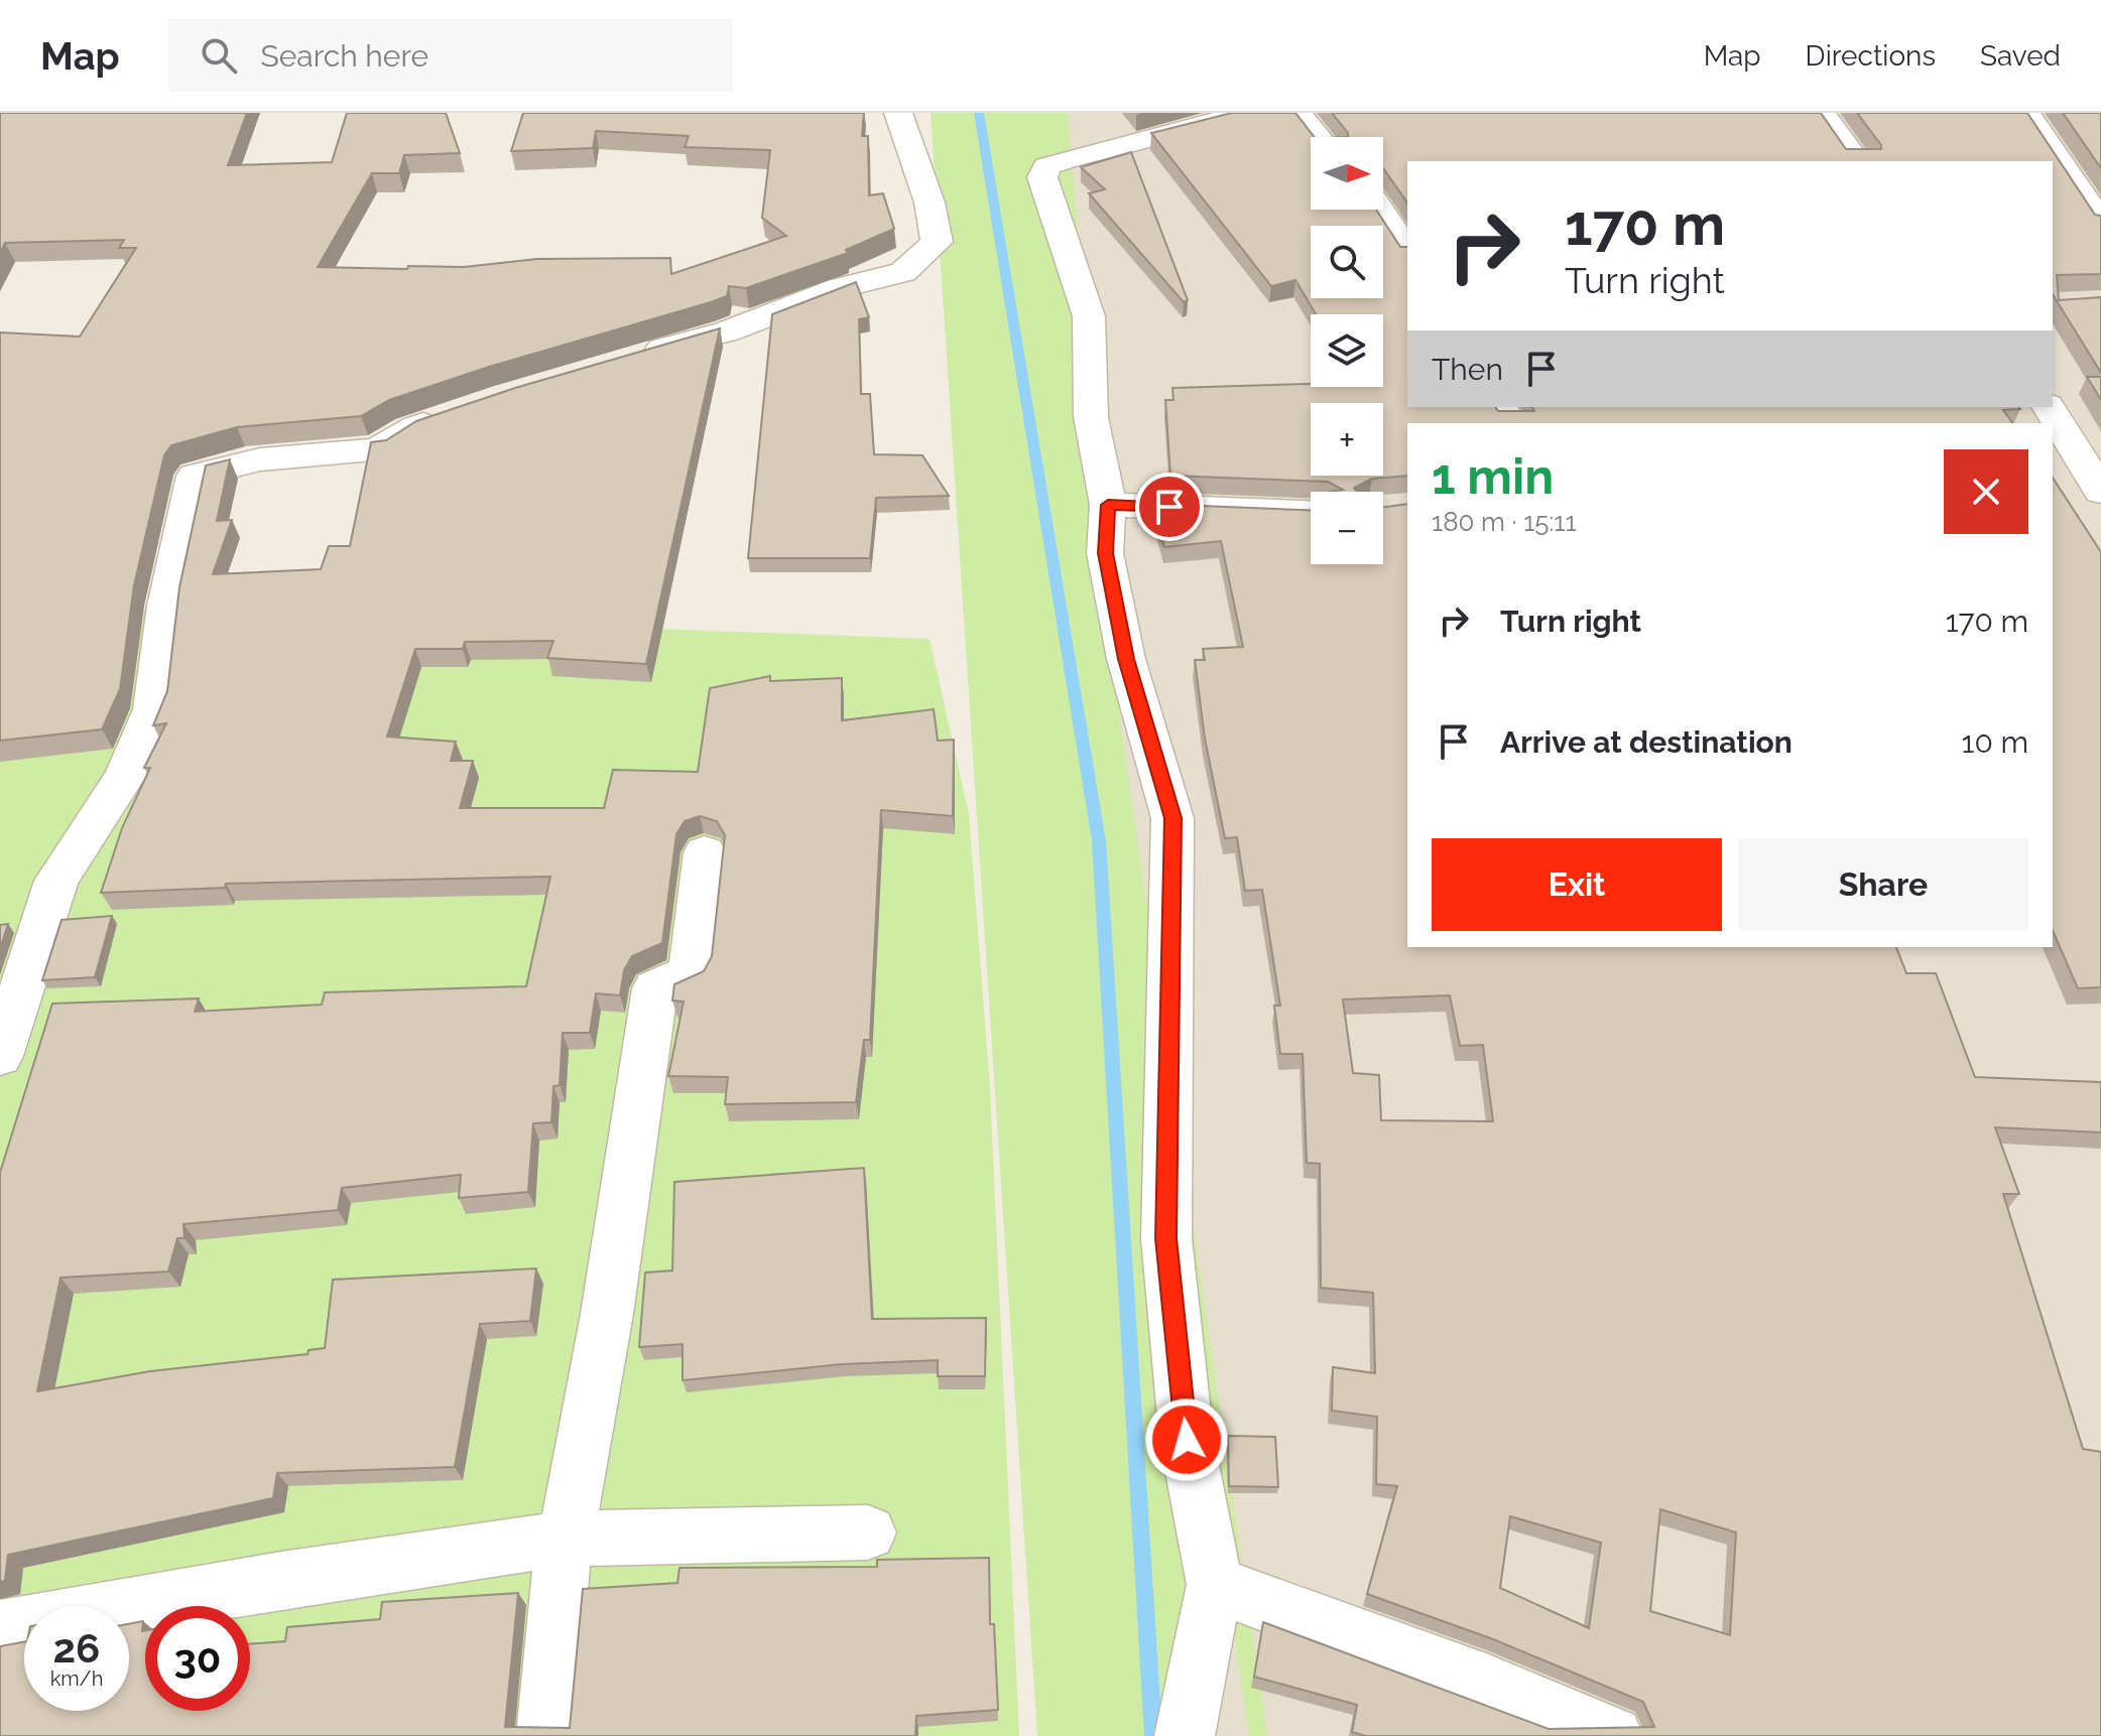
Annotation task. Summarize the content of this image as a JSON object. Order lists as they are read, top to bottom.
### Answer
{
  "north": "right",
  "page": {
    "header": "Map",
    "search": "Search here",
    "nav": ["Map", "Directions", "Saved"],
    "map_buttons": ["+", "−"],
    "turn": ["170 m", "Turn right"],
    "then": "Then",
    "heading": ["1 min", "180 m · 15:11"],
    "list": [
      {
        "name": "Turn right",
        "value": "170 m"
      },
      {
        "name": "Arrive at destination",
        "value": "10 m"
      }
    ],
    "buttons": ["Exit", "Share"],
    "speed": "26 km/h",
    "limit": "30"
  }
}
